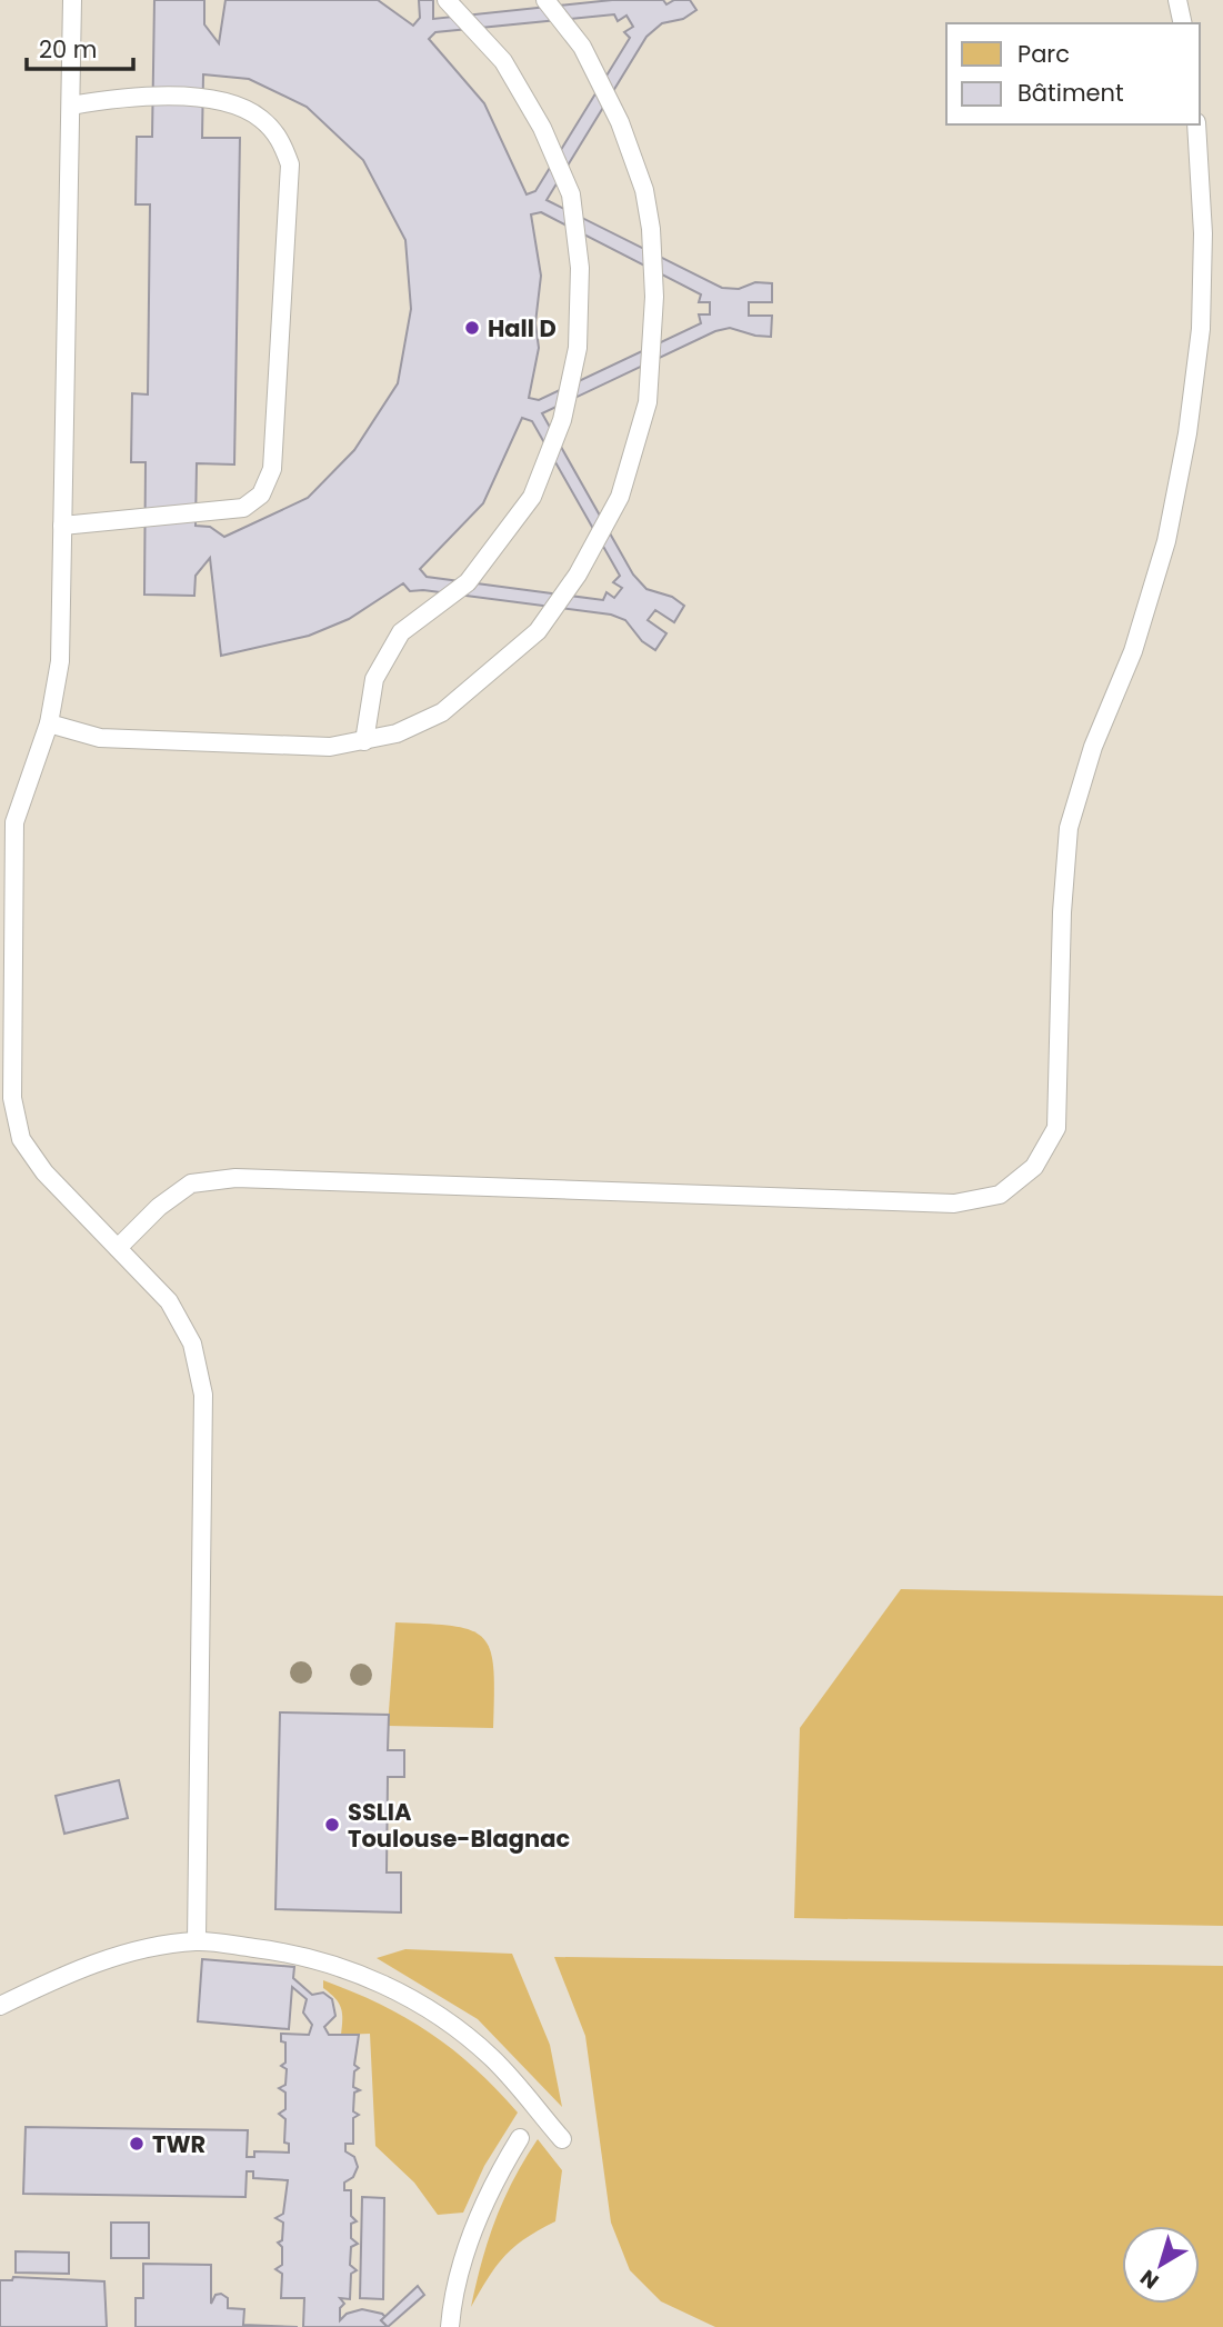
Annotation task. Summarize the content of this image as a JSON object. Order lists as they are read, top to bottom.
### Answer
{
  "places": ["Hall D", "SSLIA Toulouse-Blagnac", "TWR"],
  "legend": ["Parc", "Bâtiment"],
  "scale_bar": "20 m",
  "north": "bottom left"
}
